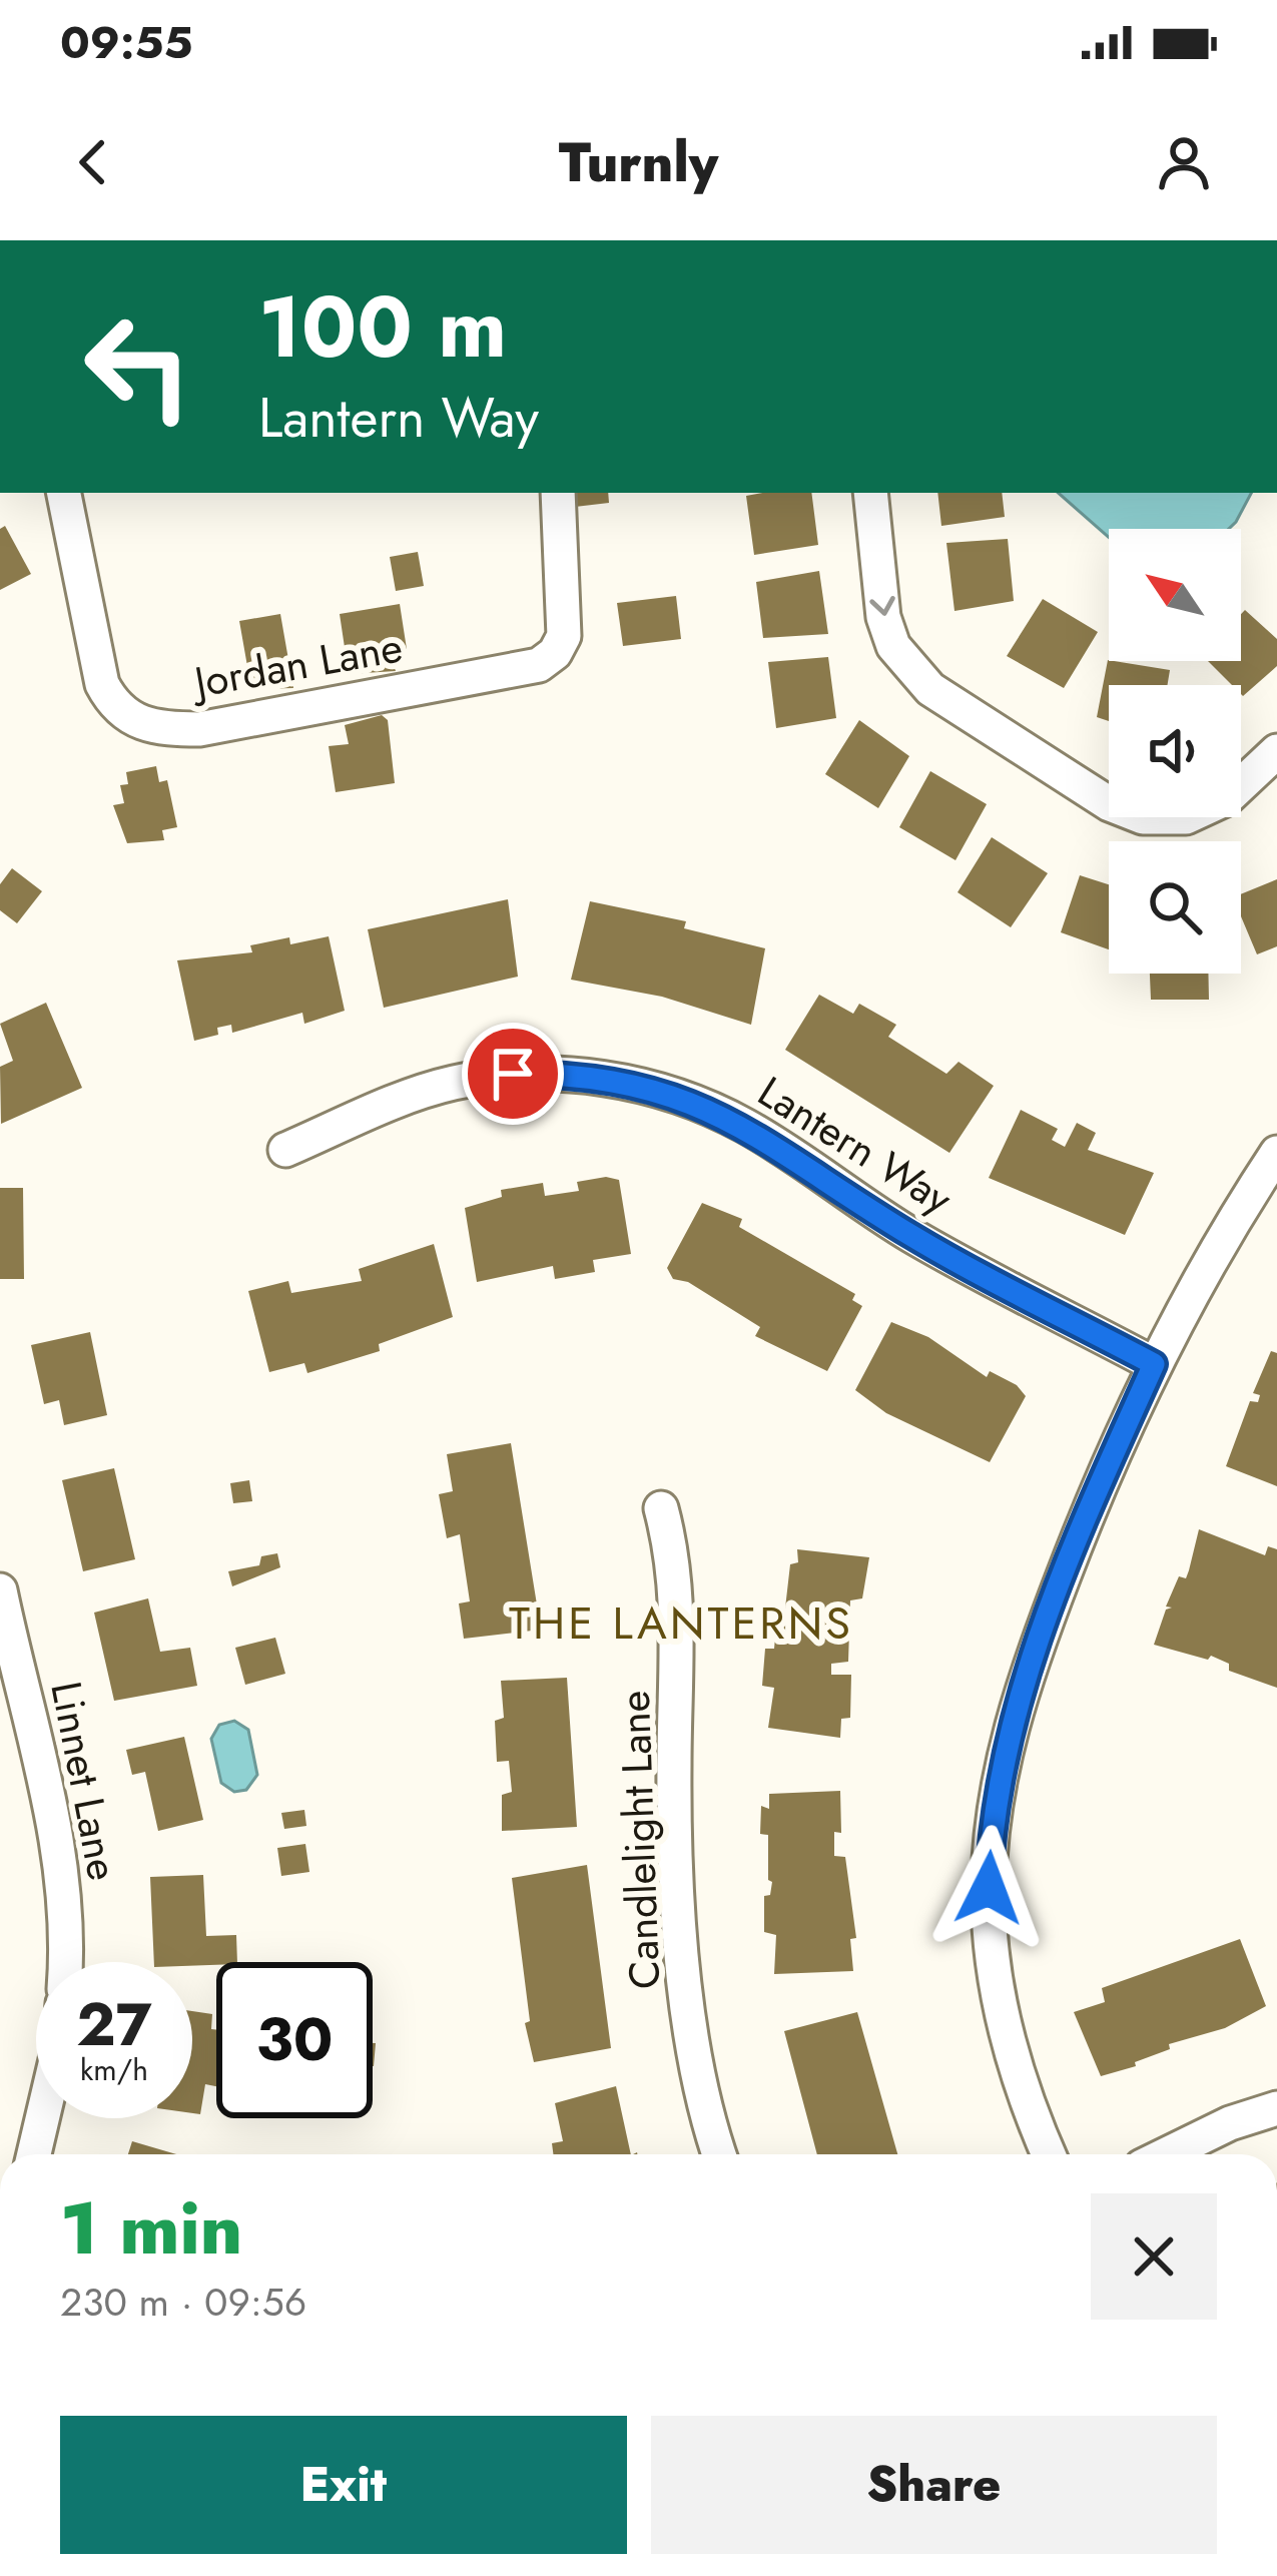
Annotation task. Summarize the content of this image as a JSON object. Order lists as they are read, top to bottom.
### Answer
{
  "streets": {
    "street": [
      "Jordan Lane",
      "Lantern Way",
      "Linnet Lane",
      "Candlelight Lane"
    ]
  },
  "districts": ["THE LANTERNS"],
  "north": "top left",
  "page": {
    "status": "09:55",
    "header": "Turnly",
    "turn": ["100 m", "Lantern Way"],
    "speed": "27 km/h",
    "limit": "30",
    "heading": ["1 min", "230 m · 09:56"],
    "buttons": ["Exit", "Share"]
  }
}
